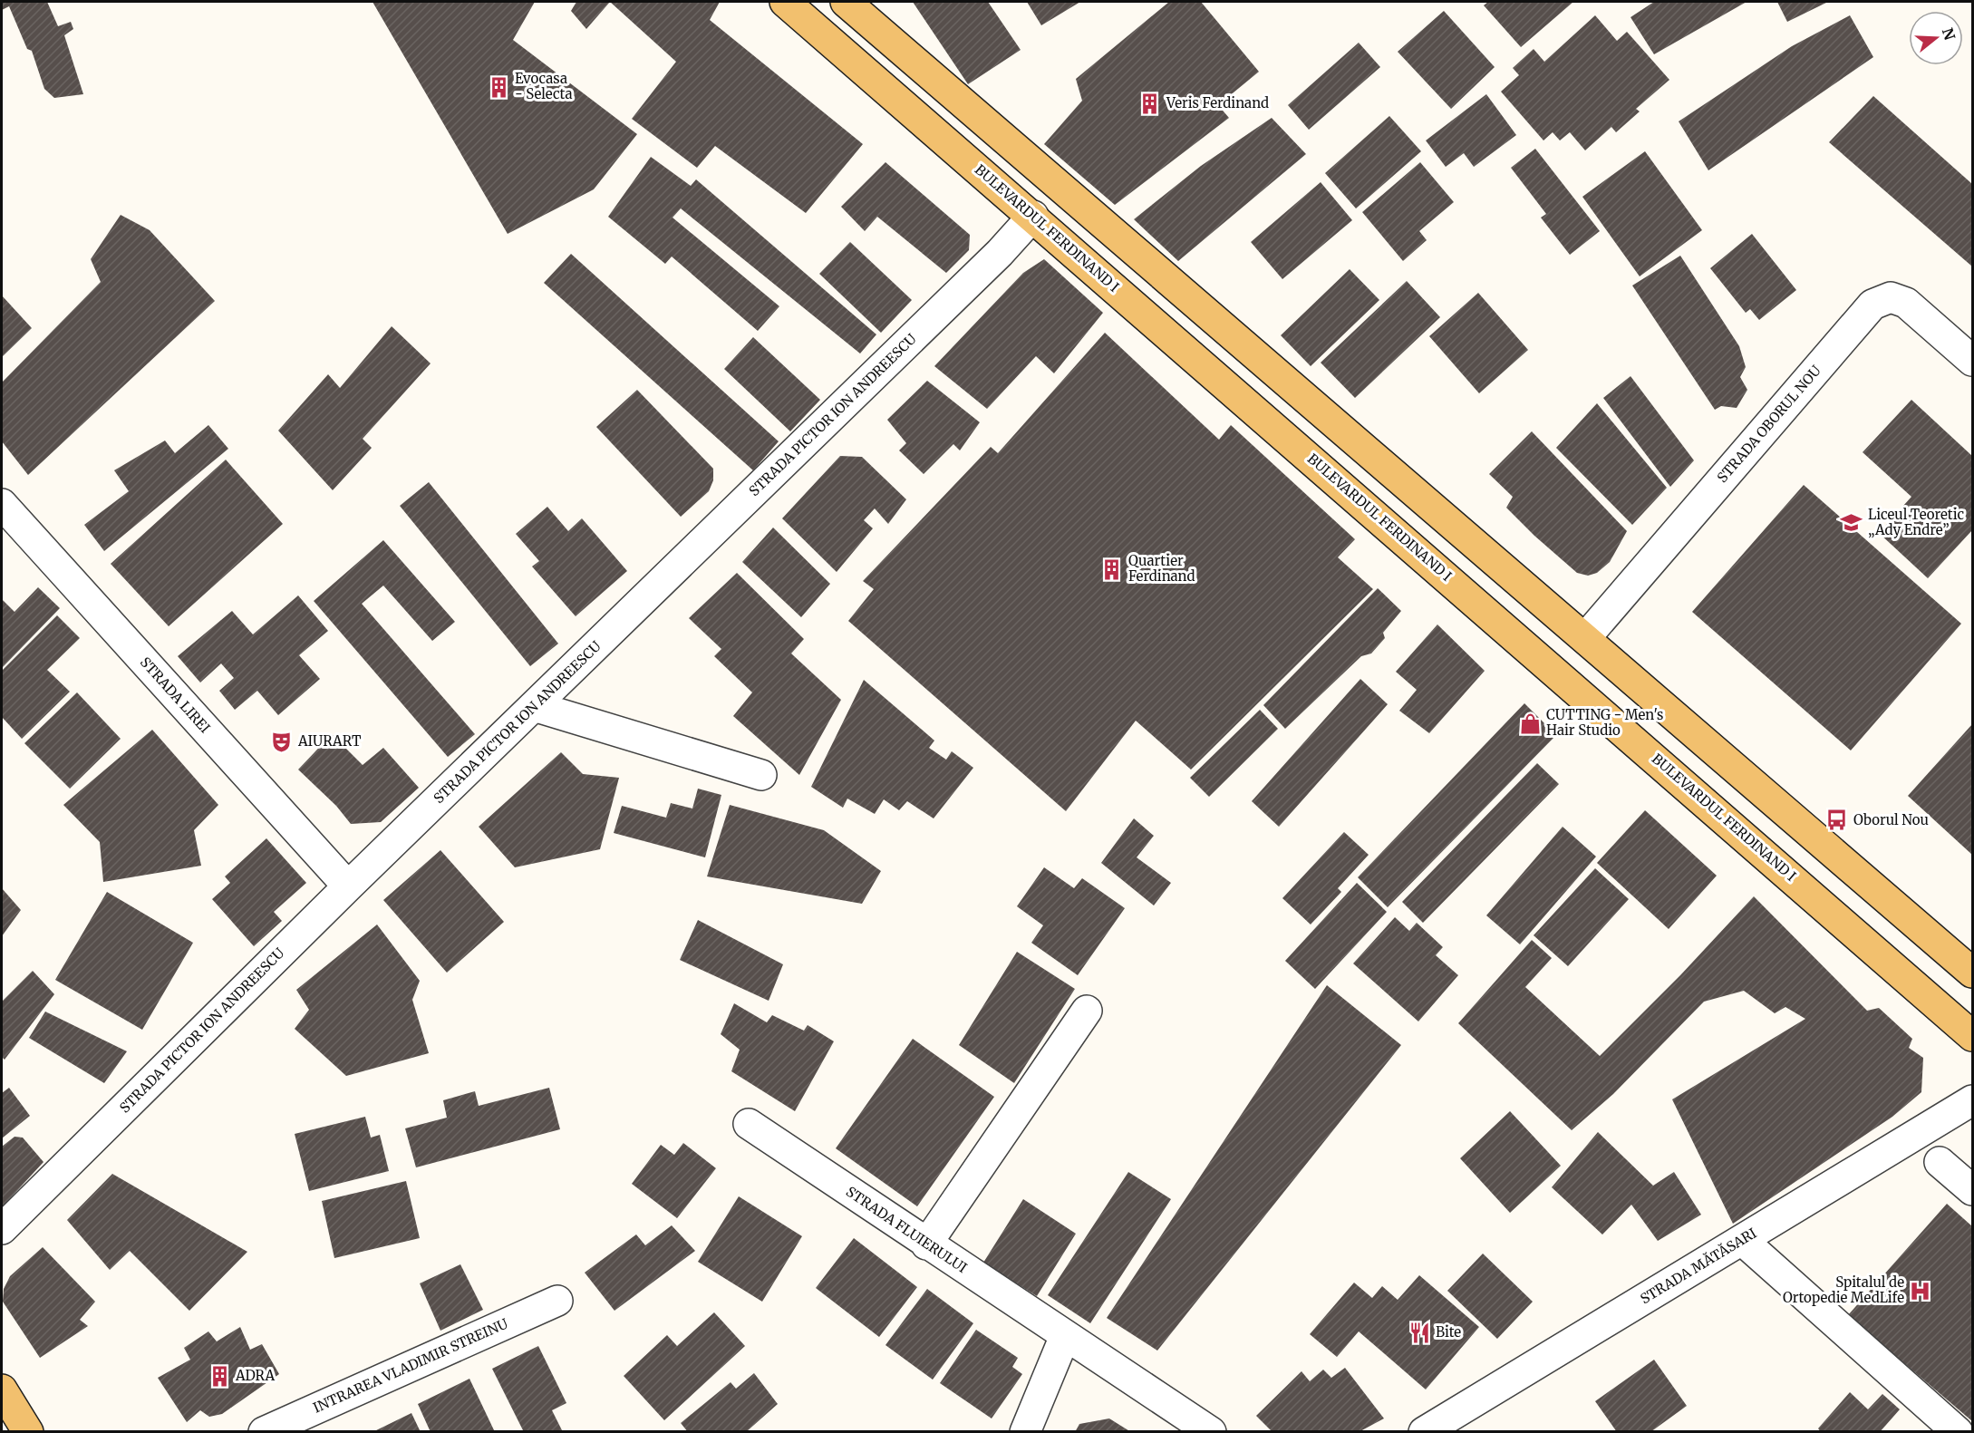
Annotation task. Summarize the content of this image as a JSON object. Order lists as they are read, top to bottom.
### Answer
{
  "streets": {
    "main road": ["BULEVARDUL FERDINAND I"],
    "street": [
      "STRADA PICTOR ION ANDREESCU",
      "STRADA OBORUL NOU",
      "STRADA LIREI",
      "STRADA FLUIERULUI",
      "STRADA MĂTĂSARI",
      "INTRAREA VLADIMIR STREINU"
    ]
  },
  "crossings": [
    ["BULEVARDUL FERDINAND I", "STRADA PICTOR ION ANDREESCU"],
    ["STRADA PICTOR ION ANDREESCU", "STRADA LIREI"]
  ],
  "places": {
    "building": [
      "Evocasa - Selecta",
      "Veris Ferdinand",
      "Quartier Ferdinand",
      "ADRA"
    ],
    "school or university": ["Liceul Teoretic „Ady Endre”"],
    "shop": ["CUTTING - Men's Hair Studio"],
    "theatre": ["AIURART"],
    "bus stop": ["Oborul Nou"],
    "hospital": ["Spitalul de Ortopedie MedLife"],
    "restaurant": ["Bite"]
  },
  "north": "right"
}
